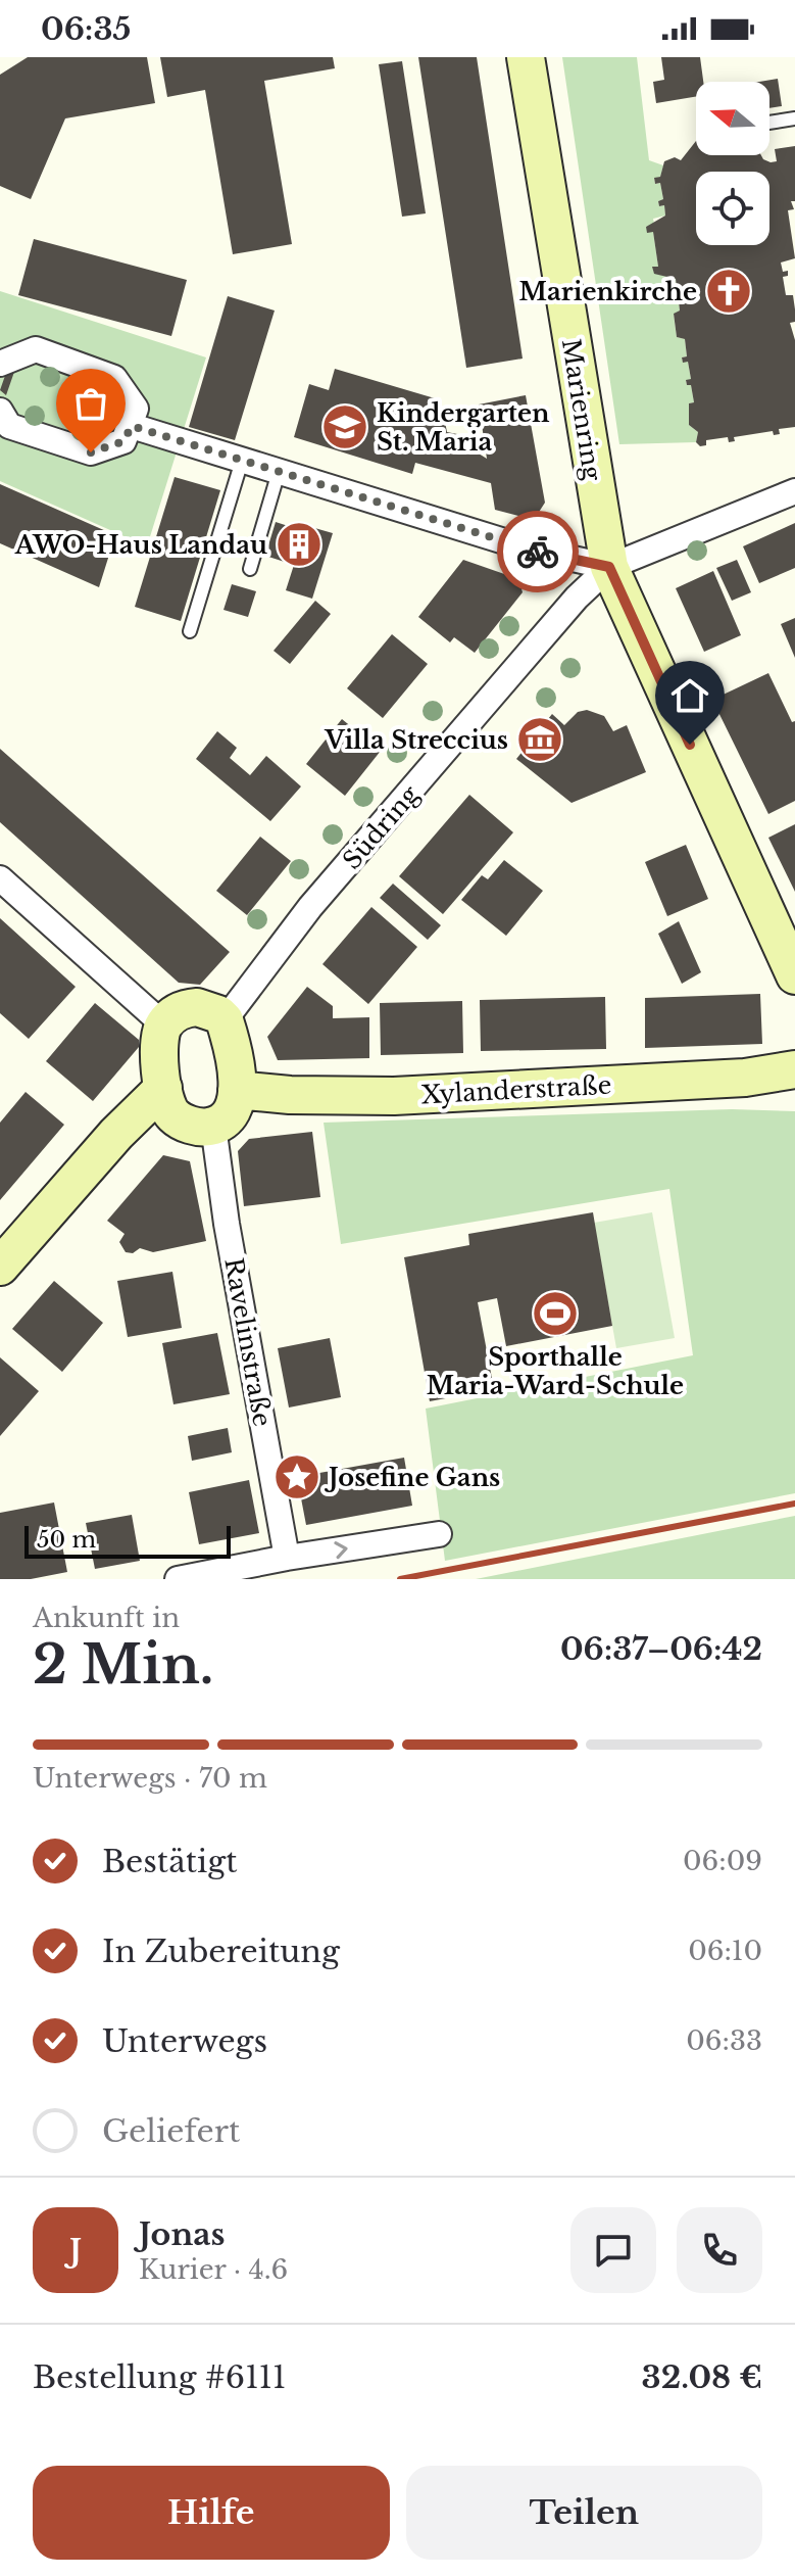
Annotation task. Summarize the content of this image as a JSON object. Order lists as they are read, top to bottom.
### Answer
{
  "streets": {
    "street": [
      "Marienring",
      "Südring",
      "Xylanderstraße",
      "Ravelinstraße"
    ]
  },
  "crossings": [
    ["Marienring", "Südring"],
    ["Südring", "Xylanderstraße"],
    ["Südring", "Ravelinstraße"],
    ["Xylanderstraße", "Ravelinstraße"]
  ],
  "places": {
    "church": ["Marienkirche"],
    "school or university": ["Kindergarten St. Maria"],
    "building": ["AWO-Haus Landau"],
    "museum": ["Villa Streccius"],
    "sports": ["Sporthalle Maria-Ward-Schule"],
    "place": ["Josefine Gans"]
  },
  "scale_bar": "50 m",
  "north": "left",
  "page": {
    "status": "06:35",
    "scale": "50 m",
    "heading": ["2 Min.", "Ankunft in", "06:37–06:42"],
    "panel": [
      "Jonas",
      "Kurier · 4.6",
      "Bestellung #6111",
      "32.08 €"
    ],
    "bar": "Unterwegs · 70 m",
    "list": [
      ["Bestätigt", "06:09"],
      ["In Zubereitung", "06:10"],
      ["Unterwegs", "06:33"],
      "Geliefert"
    ],
    "round": "J",
    "buttons": ["Hilfe", "Teilen"]
  }
}
